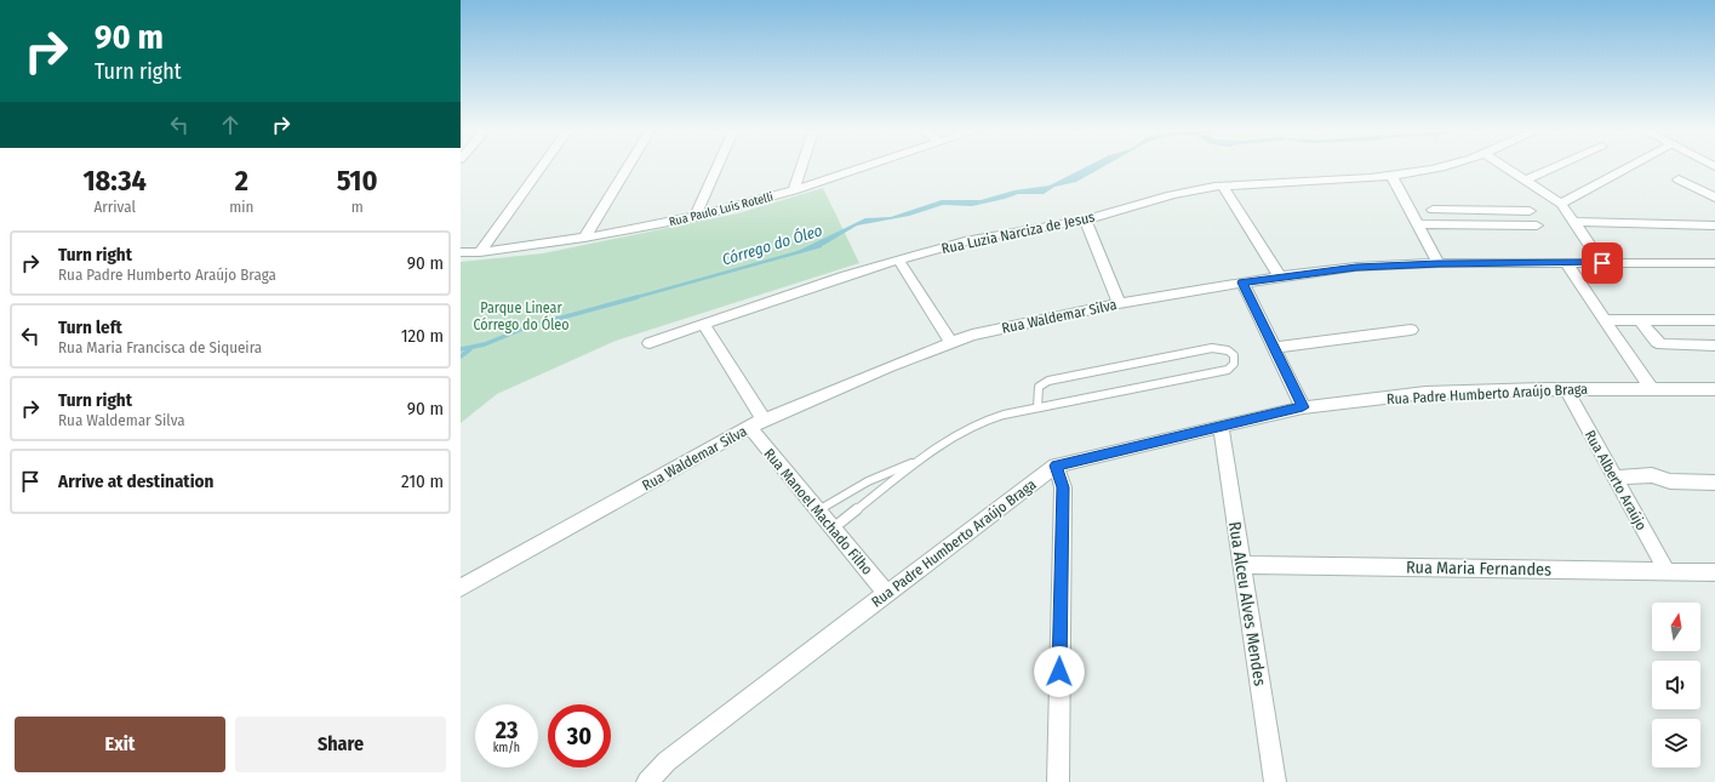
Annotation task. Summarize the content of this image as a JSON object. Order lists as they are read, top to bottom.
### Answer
{
  "streets": {
    "street": [
      "Rua Paulo Luís Rotelli",
      "Rua Luzia Narciza de Jesus",
      "Rua Waldemar Silva",
      "Rua Padre Humberto Araújo Braga",
      "Rua Alberto Araújo",
      "Rua Manoel Machado Filho",
      "Rua Maria Fernandes",
      "Rua Alceu Alves Mendes"
    ]
  },
  "crossings": [
    ["Rua Luzia Narciza de Jesus", "Rua Manoel Machado Filho"],
    ["Rua Waldemar Silva", "Rua Manoel Machado Filho"],
    ["Rua Padre Humberto Araújo Braga", "Rua Alberto Araújo"],
    ["Rua Padre Humberto Araújo Braga", "Rua Manoel Machado Filho"],
    ["Rua Padre Humberto Araújo Braga", "Rua Alceu Alves Mendes"],
    ["Rua Alberto Araújo", "Rua Maria Fernandes"],
    ["Rua Maria Fernandes", "Rua Alceu Alves Mendes"]
  ],
  "water": ["Córrego do Óleo"],
  "parks": ["Parque Linear Córrego do Óleo"],
  "north": "top",
  "page": {
    "turn": ["90 m", "Turn right"],
    "eta": [
      "18:34",
      "Arrival",
      "2",
      "min",
      "510",
      "m"
    ],
    "list": [
      {
        "name": "Turn right",
        "note": "Rua Padre Humberto Araújo Braga",
        "value": "90 m"
      },
      {
        "name": "Turn left",
        "note": "Rua Maria Francisca de Siqueira",
        "value": "120 m"
      },
      {
        "name": "Turn right",
        "note": "Rua Waldemar Silva",
        "value": "90 m"
      },
      {
        "name": "Arrive at destination",
        "value": "210 m"
      }
    ],
    "speed": "23 km/h",
    "limit": "30",
    "buttons": ["Exit", "Share"]
  }
}
